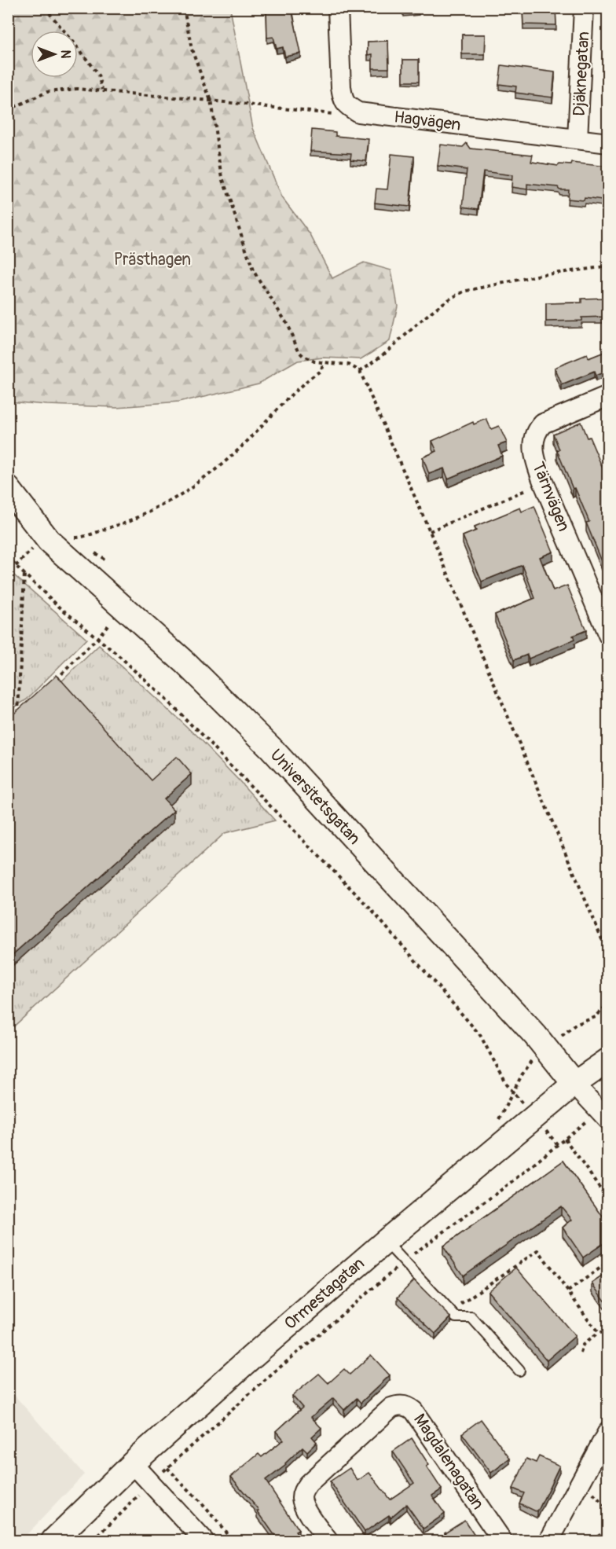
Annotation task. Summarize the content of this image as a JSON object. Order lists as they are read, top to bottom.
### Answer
{
  "streets": {
    "street": [
      "Djäknegatan",
      "Hagvägen",
      "Tärnvägen",
      "Universitetsgatan",
      "Ormestagatan",
      "Magdalenagatan"
    ]
  },
  "crossings": [
    ["Djäknegatan", "Hagvägen"],
    ["Universitetsgatan", "Ormestagatan"]
  ],
  "parks": ["Prästhagen"],
  "north": "right"
}
